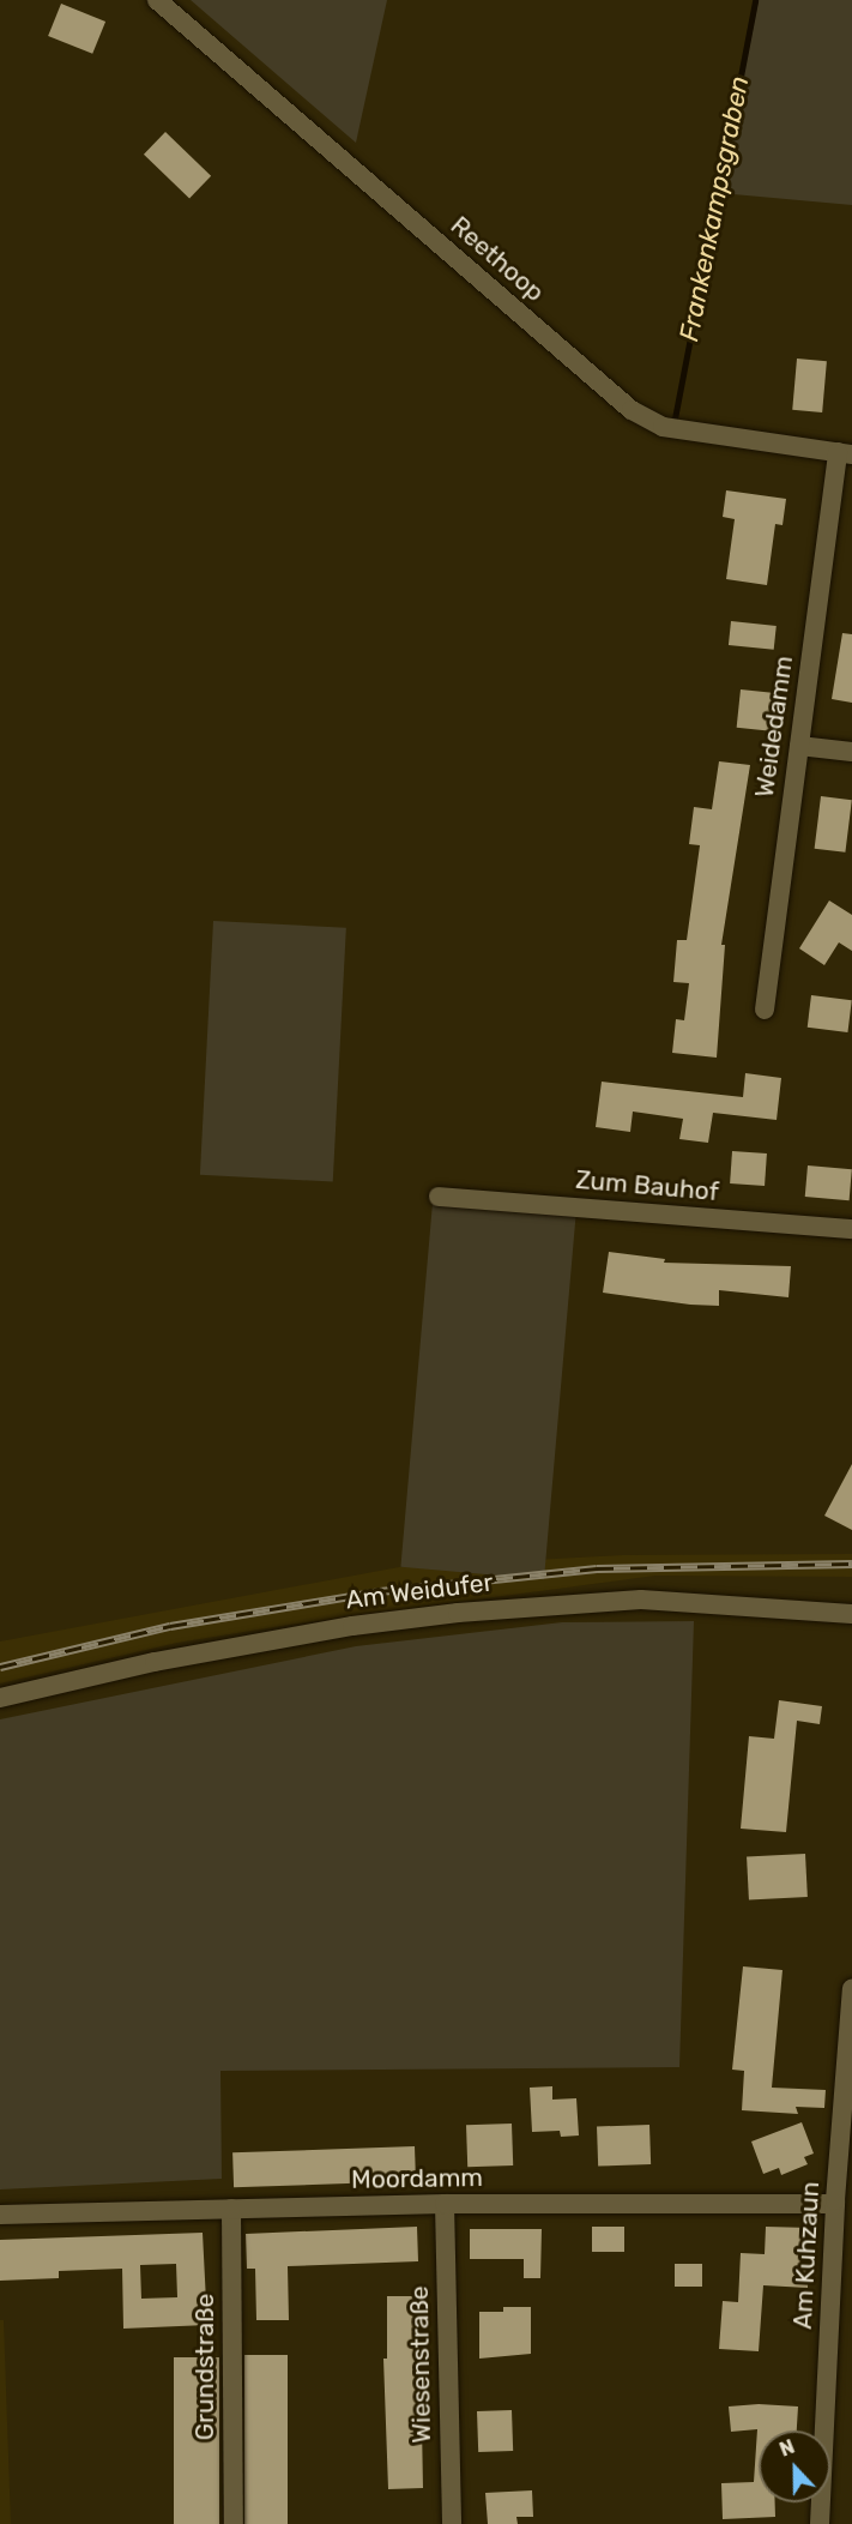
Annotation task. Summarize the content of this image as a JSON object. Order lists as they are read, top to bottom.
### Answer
{
  "streets": {
    "street": [
      "Reethoop",
      "Weidedamm",
      "Zum Bauhof",
      "Am Weidufer",
      "Moordamm",
      "Am Kuhzaun",
      "Wiesenstraße",
      "Grundstraße"
    ]
  },
  "crossings": [
    ["Reethoop", "Weidedamm"],
    ["Moordamm", "Am Kuhzaun"],
    ["Moordamm", "Wiesenstraße"],
    ["Moordamm", "Grundstraße"]
  ],
  "water": ["Frankenkampsgraben"],
  "north": "top"
}
